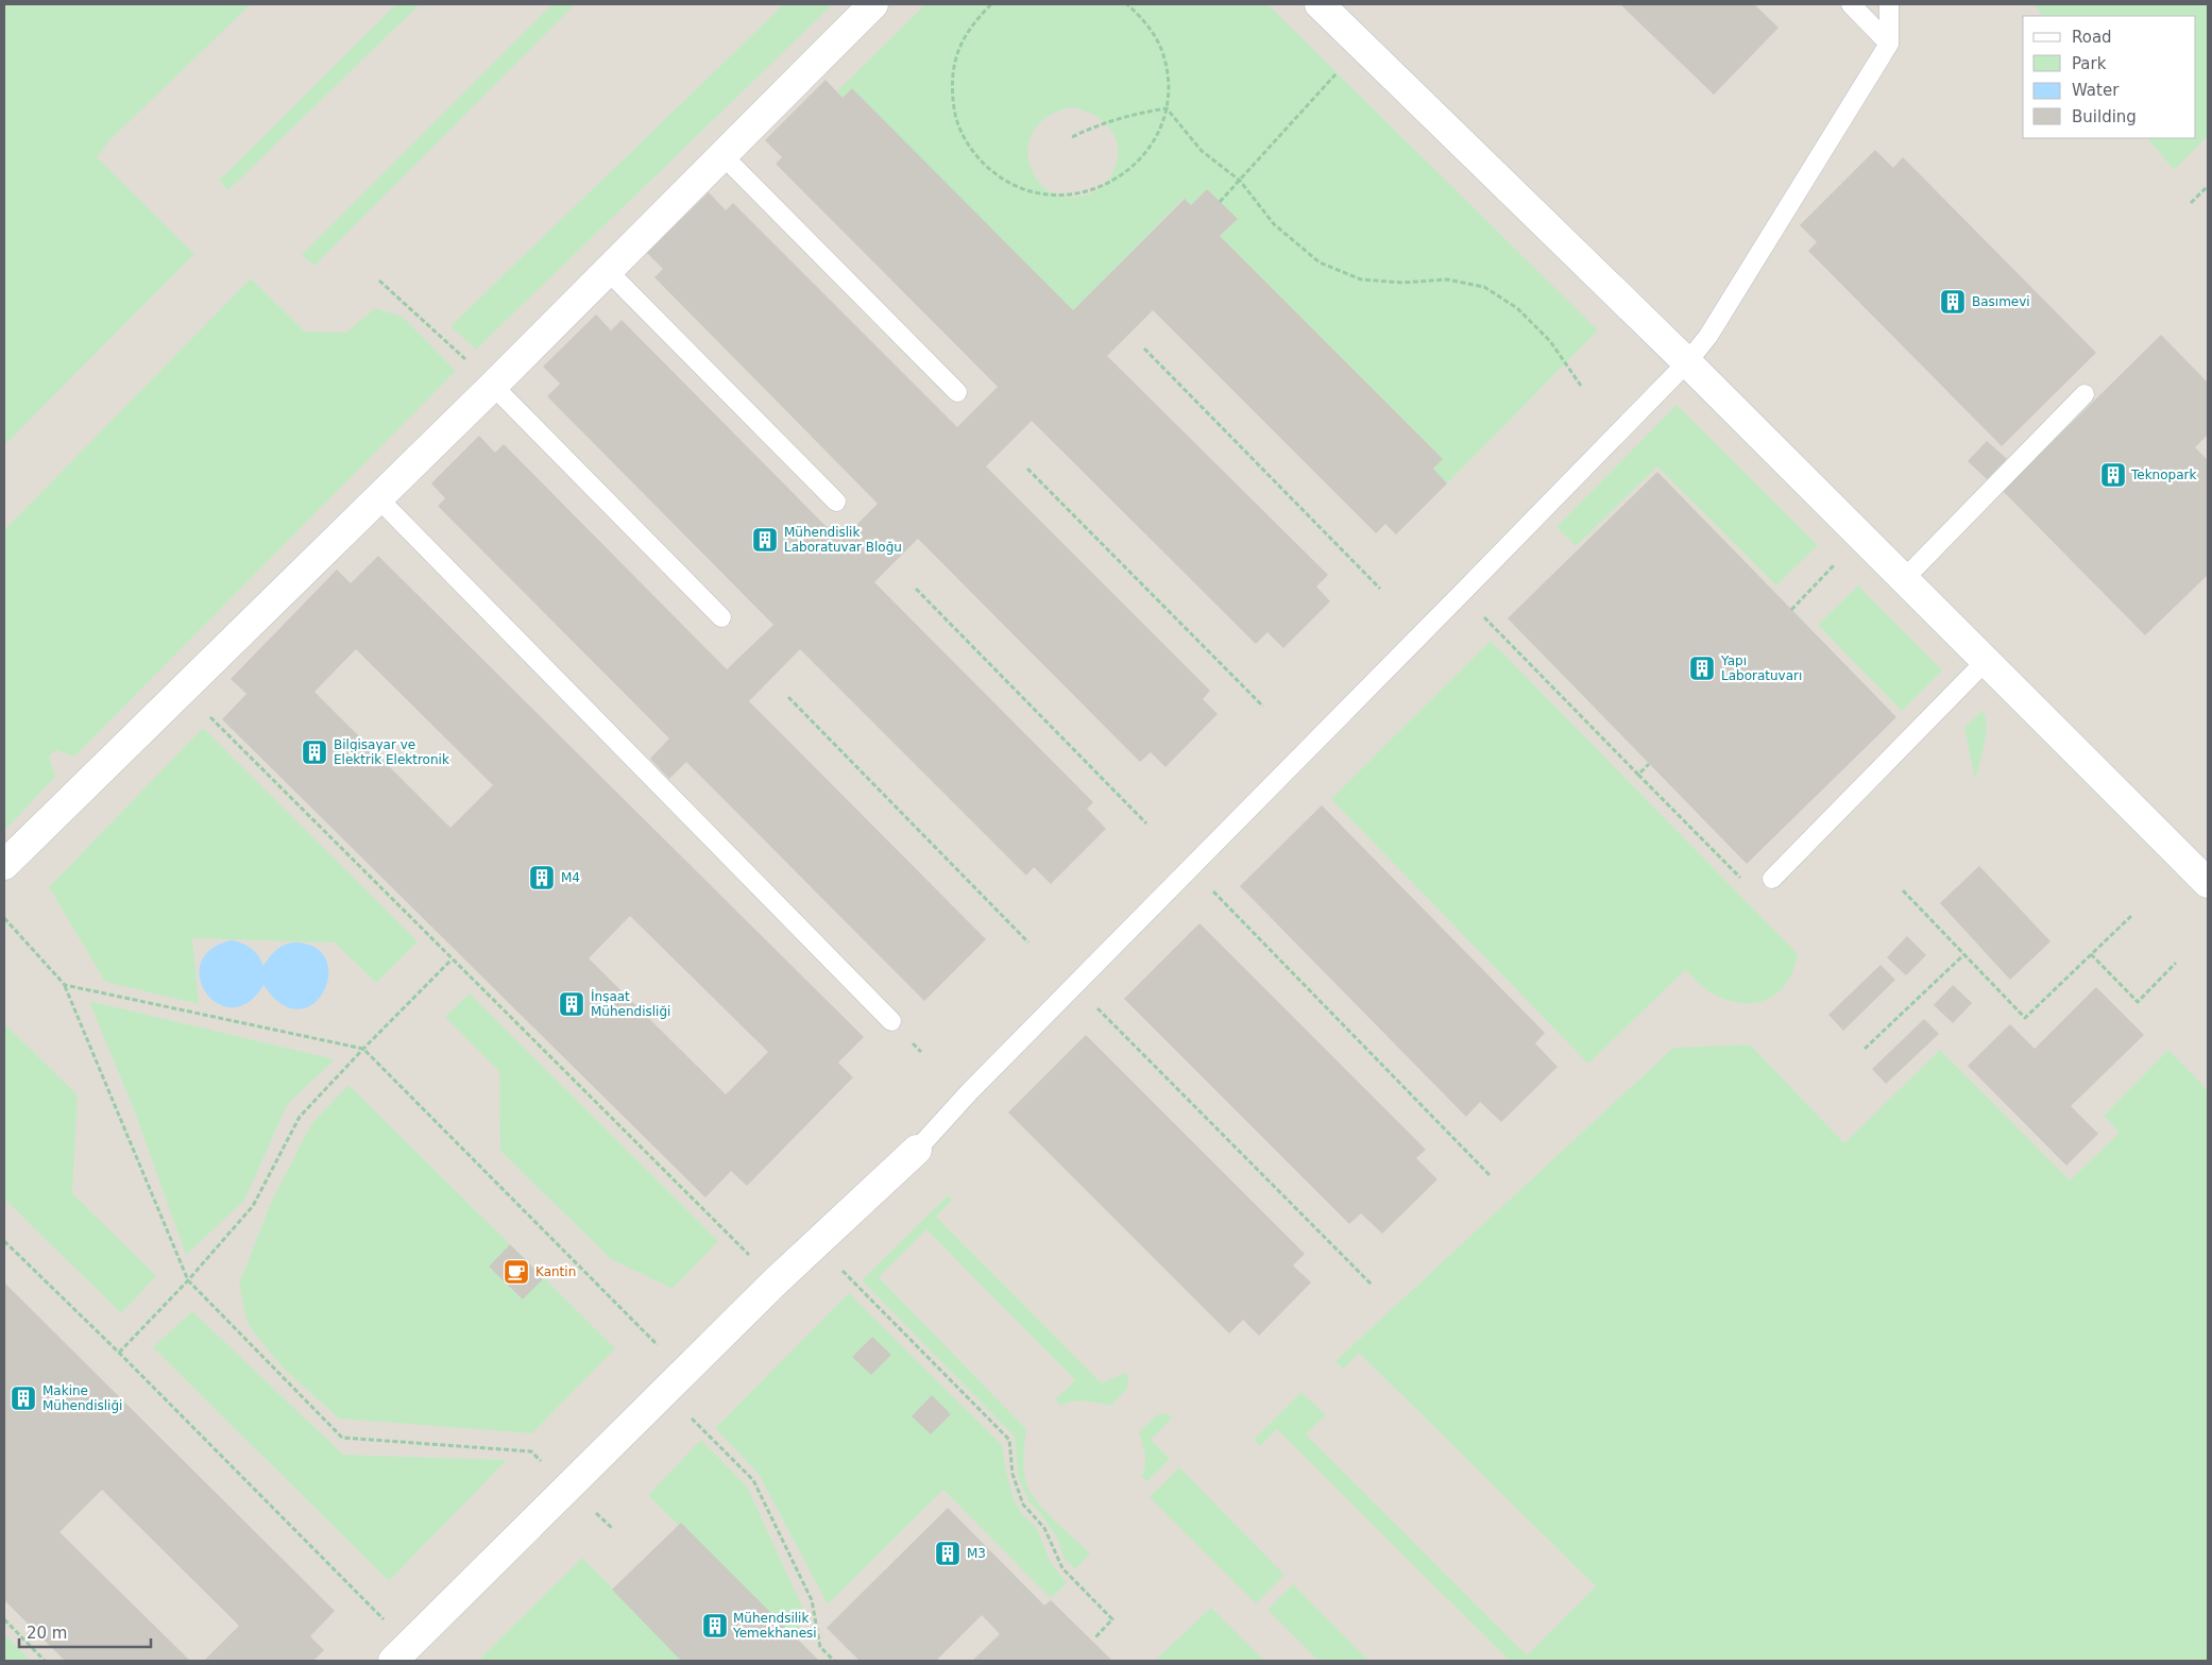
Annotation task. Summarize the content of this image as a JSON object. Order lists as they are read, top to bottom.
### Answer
{
  "places": {
    "building": [
      "Basımevi",
      "Teknopark",
      "Mühendislik Laboratuvar Bloğu",
      "Yapı Laboratuvarı",
      "Bilgisayar ve Elektrik Elektronik",
      "M4",
      "İnşaat Mühendisliği",
      "Makine Mühendisliği",
      "M3",
      "Mühendsilik Yemekhanesi"
    ],
    "cafe": ["Kantin"]
  },
  "legend": [
    "Road",
    "Park",
    "Water",
    "Building"
  ],
  "scale_bar": "20 m"
}
